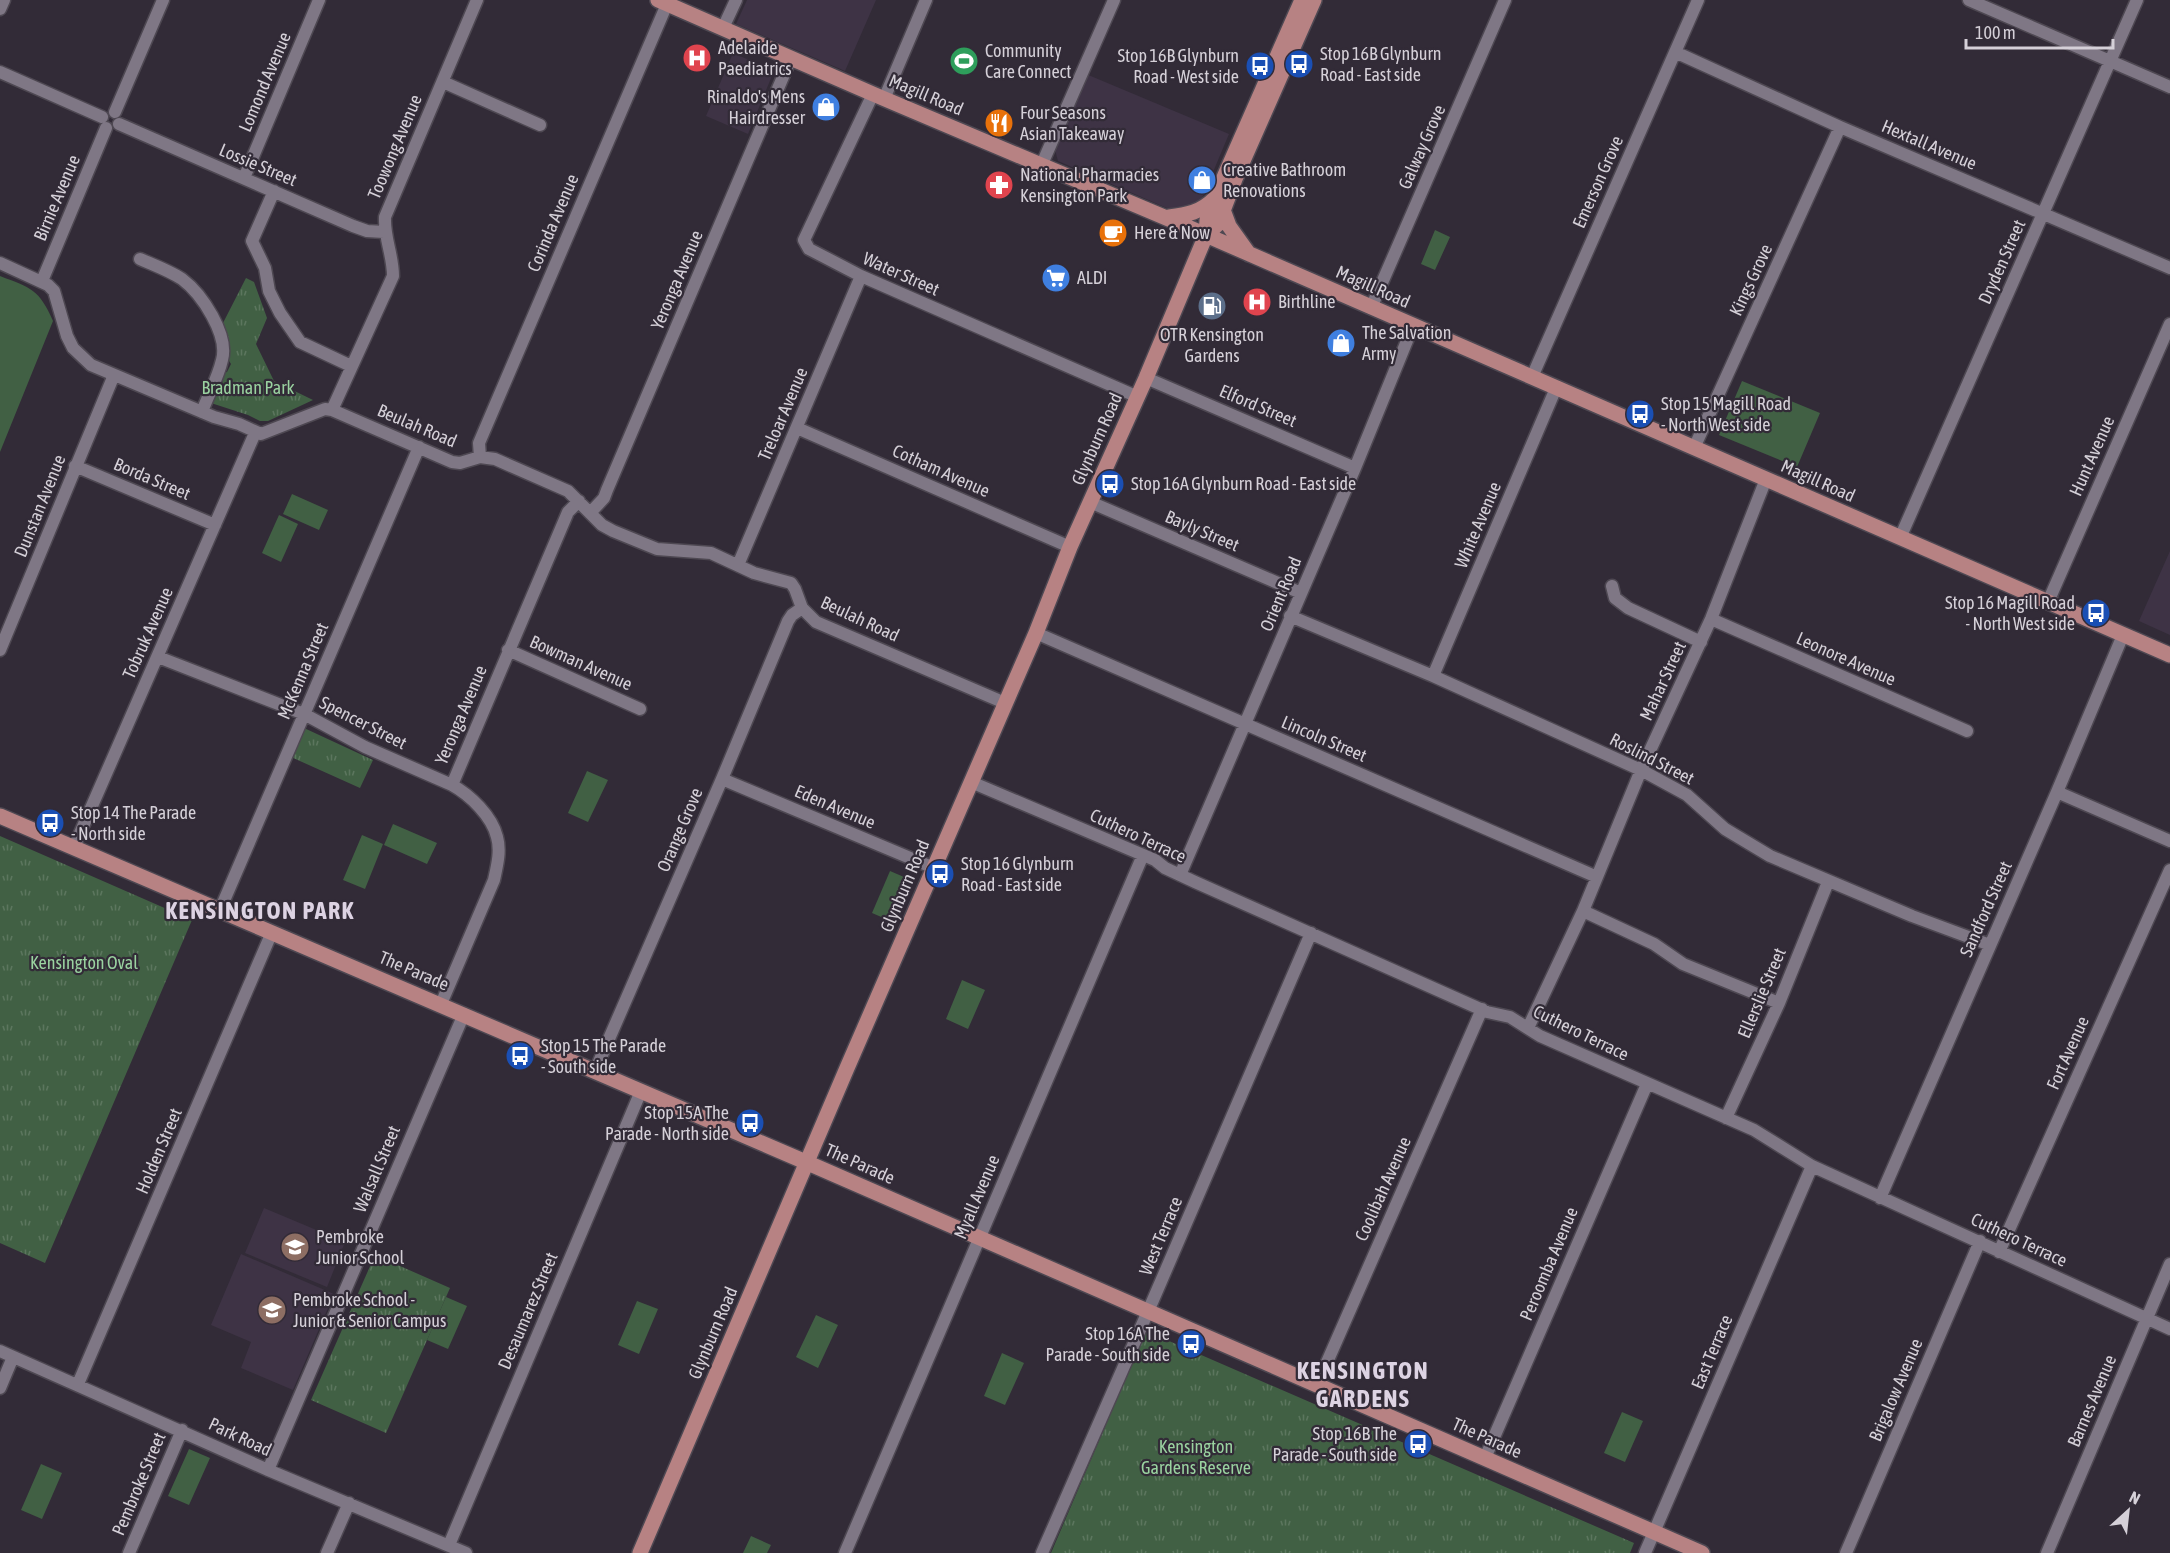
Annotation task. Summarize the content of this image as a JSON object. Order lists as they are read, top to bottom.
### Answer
{
  "streets": {
    "main road": ["Magill Road", "Glynburn Road", "The Parade"],
    "street": [
      "Lomond Avenue",
      "Hextall Avenue",
      "Toowong Avenue",
      "Galway Grove",
      "Lossie Street",
      "Emerson Grove",
      "Birnie Avenue",
      "Corinda Avenue",
      "Dryden Street",
      "Water Street",
      "Yeronga Avenue",
      "Kings Grove",
      "Elford Street",
      "Treloar Avenue",
      "Beulah Road",
      "Hunt Avenue",
      "Cotham Avenue",
      "Borda Street",
      "Dunstan Avenue",
      "White Avenue",
      "Bayly Street",
      "Orient Road",
      "Tobruk Avenue",
      "Leonore Avenue",
      "Bowman Avenue",
      "McKenna Street",
      "Mahar Street",
      "Spencer Street",
      "Lincoln Street",
      "Roslind Street",
      "Eden Avenue",
      "Orange Grove",
      "Cuthero Terrace",
      "Sandford Street",
      "Ellerslie Street",
      "Fort Avenue",
      "Holden Street",
      "Walsall Street",
      "Coolibah Avenue",
      "Myall Avenue",
      "West Terrace",
      "Peroomba Avenue",
      "Desaumarez Street",
      "East Terrace",
      "Brigalow Avenue",
      "Barnes Avenue",
      "Park Road",
      "Pembroke Street"
    ]
  },
  "crossings": [
    ["Lomond Avenue", "Lossie Street"],
    ["Magill Road", "Galway Grove"],
    ["Magill Road", "Emerson Grove"],
    ["Magill Road", "Corinda Avenue"],
    ["Magill Road", "Dryden Street"],
    ["Magill Road", "Water Street"],
    ["Magill Road", "Yeronga Avenue"],
    ["Magill Road", "Kings Grove"],
    ["Magill Road", "Glynburn Road"],
    ["Magill Road", "Hunt Avenue"],
    ["Magill Road", "White Avenue"],
    ["Magill Road", "Orient Road"],
    ["Magill Road", "Mahar Street"],
    ["Magill Road", "Sandford Street"],
    ["Hextall Avenue", "Emerson Grove"],
    ["Hextall Avenue", "Dryden Street"],
    ["Hextall Avenue", "Kings Grove"],
    ["Toowong Avenue", "Lossie Street"],
    ["Corinda Avenue", "Beulah Road"],
    ["Water Street", "Treloar Avenue"],
    ["Water Street", "Glynburn Road"],
    ["Yeronga Avenue", "Beulah Road"],
    ["Yeronga Avenue", "Bowman Avenue"],
    ["Yeronga Avenue", "Spencer Street"],
    ["Yeronga Avenue", "The Parade"],
    ["Elford Street", "Glynburn Road"],
    ["Elford Street", "Orient Road"],
    ["Treloar Avenue", "Beulah Road"],
    ["Treloar Avenue", "Cotham Avenue"],
    ["Beulah Road", "Glynburn Road"],
    ["Beulah Road", "McKenna Street"],
    ["Beulah Road", "Orange Grove"],
    ["Glynburn Road", "Cotham Avenue"],
    ["Glynburn Road", "Bayly Street"],
    ["Glynburn Road", "Lincoln Street"],
    ["Glynburn Road", "Eden Avenue"],
    ["Glynburn Road", "Cuthero Terrace"],
    ["Glynburn Road", "The Parade"],
    ["Borda Street", "Dunstan Avenue"],
    ["Borda Street", "Tobruk Avenue"],
    ["White Avenue", "Roslind Street"],
    ["Bayly Street", "Orient Road"],
    ["Orient Road", "Lincoln Street"],
    ["Orient Road", "Roslind Street"],
    ["Orient Road", "Cuthero Terrace"],
    ["Tobruk Avenue", "Spencer Street"],
    ["Tobruk Avenue", "The Parade"],
    ["Leonore Avenue", "Mahar Street"],
    ["McKenna Street", "Spencer Street"],
    ["McKenna Street", "The Parade"],
    ["Mahar Street", "Lincoln Street"],
    ["Mahar Street", "Roslind Street"],
    ["Mahar Street", "Cuthero Terrace"],
    ["Roslind Street", "Sandford Street"],
    ["Roslind Street", "Ellerslie Street"],
    ["Eden Avenue", "Orange Grove"],
    ["Orange Grove", "The Parade"],
    ["Cuthero Terrace", "Sandford Street"],
    ["Cuthero Terrace", "Ellerslie Street"],
    ["Cuthero Terrace", "Fort Avenue"],
    ["Cuthero Terrace", "Coolibah Avenue"],
    ["Cuthero Terrace", "Myall Avenue"],
    ["Cuthero Terrace", "West Terrace"],
    ["Cuthero Terrace", "Peroomba Avenue"],
    ["Cuthero Terrace", "East Terrace"],
    ["Cuthero Terrace", "Brigalow Avenue"],
    ["Cuthero Terrace", "Barnes Avenue"],
    ["The Parade", "Holden Street"],
    ["The Parade", "Walsall Street"],
    ["The Parade", "Coolibah Avenue"],
    ["The Parade", "Myall Avenue"],
    ["The Parade", "West Terrace"],
    ["The Parade", "Peroomba Avenue"],
    ["The Parade", "Desaumarez Street"],
    ["The Parade", "East Terrace"],
    ["Holden Street", "Park Road"],
    ["Walsall Street", "Park Road"],
    ["Desaumarez Street", "Park Road"],
    ["Park Road", "Pembroke Street"]
  ],
  "districts": ["KENSINGTON PARK", "KENSINGTON GARDENS"],
  "parks": ["Bradman Park", "Kensington Oval", "Kensington Gardens Reserve"],
  "places": {
    "hospital": ["Adelaide Paediatrics", "Birthline"],
    "sports": ["Community Care Connect"],
    "bus stop": [
      "Stop 16B Glynburn Road - East side",
      "Stop 16B Glynburn Road - West side",
      "Stop 15 Magill Road - North West side",
      "Stop 16A Glynburn Road - East side",
      "Stop 16 Magill Road - North West side",
      "Stop 14 The Parade - North side",
      "Stop 16 Glynburn Road - East side",
      "Stop 15 The Parade - South side",
      "Stop 15A The Parade - North side",
      "Stop 16A The Parade - South side",
      "Stop 16B The Parade - South side"
    ],
    "shop": ["Rinaldo's Mens Hairdresser", "Creative Bathroom Renovations", "The Salvation Army"],
    "restaurant": ["Four Seasons Asian Takeaway"],
    "pharmacy": ["National Pharmacies Kensington Park"],
    "cafe": ["Here & Now"],
    "supermarket": ["ALDI"],
    "fuel station": ["OTR Kensington Gardens"],
    "school or university": ["Pembroke Junior School", "Pembroke School - Junior & Senior Campus"]
  },
  "scale_bar": "100 m",
  "north": "top right"
}
